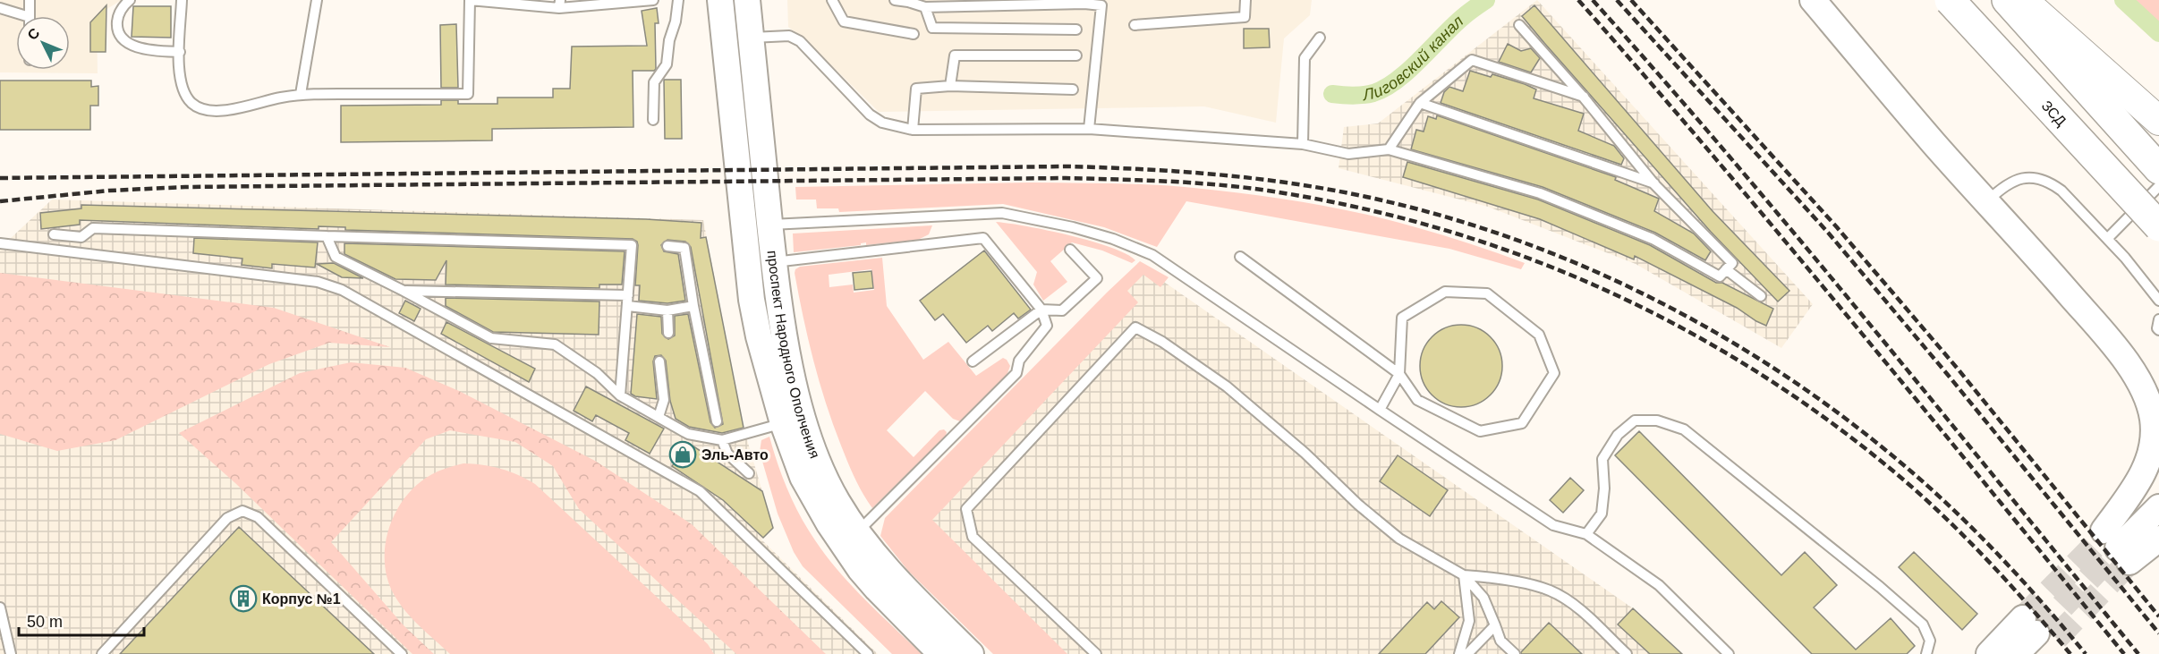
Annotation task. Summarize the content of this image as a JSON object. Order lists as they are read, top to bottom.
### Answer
{
  "streets": {
    "highway": ["ЗСД"],
    "main road": ["проспект Народного Ополчения"]
  },
  "water": ["Лиговский канал"],
  "places": {
    "shop": ["Эль-Авто"],
    "building": ["Корпус №1"]
  },
  "scale_bar": "50 m",
  "north": "top left"
}
